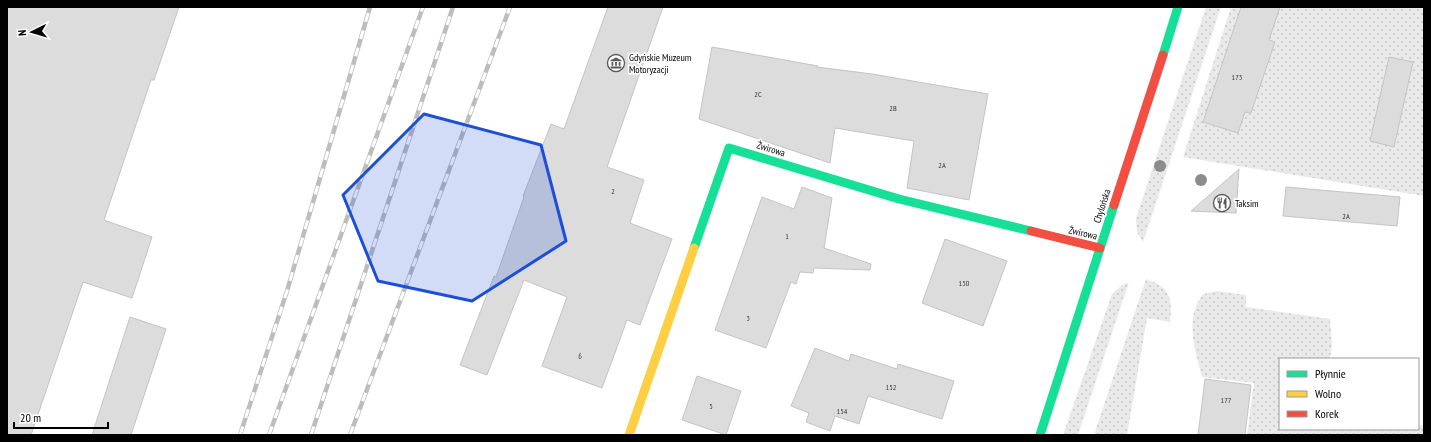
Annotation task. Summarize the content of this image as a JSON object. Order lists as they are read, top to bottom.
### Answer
{
  "streets": {
    "street": ["Żwirowa", "Chylońska"]
  },
  "crossings": [
    ["Żwirowa", "Chylońska"]
  ],
  "places": {
    "museum": ["Gdyńskie Muzeum Motoryzacji"],
    "restaurant": ["Taksim"]
  },
  "house_numbers": [
    "173",
    "2C",
    "2B",
    "2A",
    "2",
    "2A",
    "1",
    "150",
    "3",
    "6",
    "152",
    "177",
    "5",
    "154"
  ],
  "legend": ["Płynnie", "Wolno", "Korek"],
  "scale_bar": "20 m",
  "north": "left"
}
